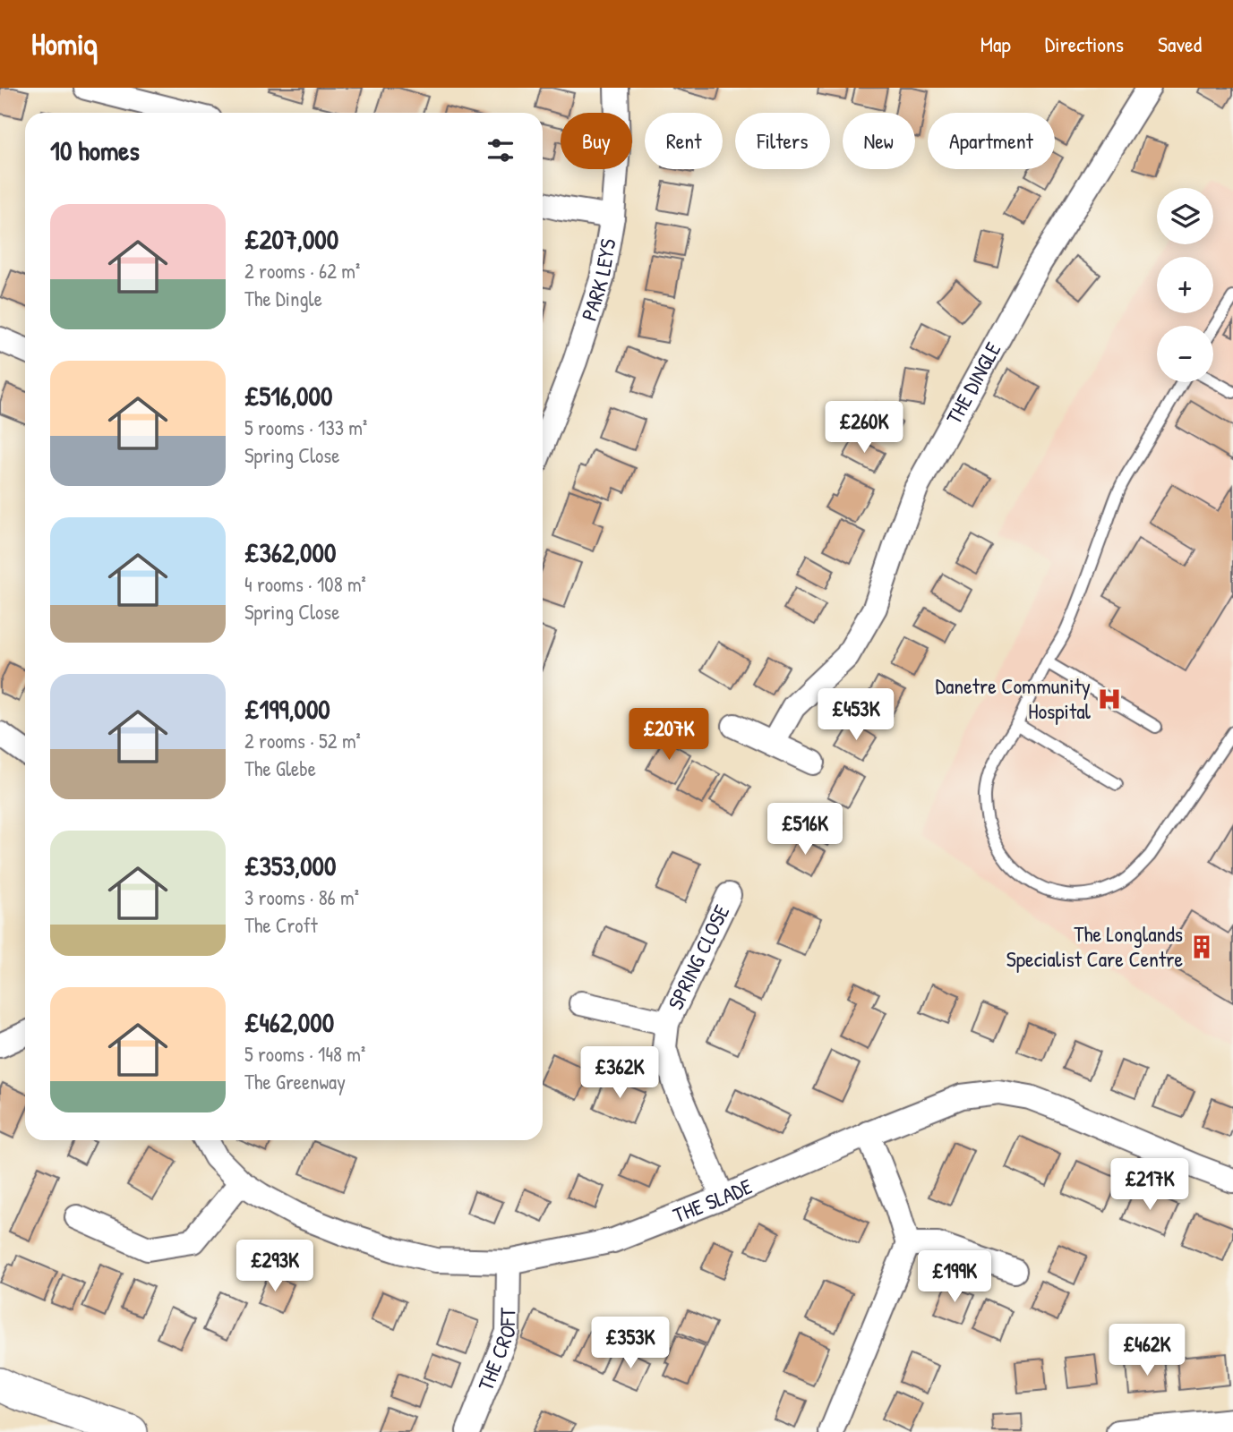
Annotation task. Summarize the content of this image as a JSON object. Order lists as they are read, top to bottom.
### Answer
{
  "streets": {
    "street": [
      "PARK LEYS",
      "THE DINGLE",
      "SPRING CLOSE",
      "THE SLADE",
      "THE CROFT"
    ]
  },
  "crossings": [
    ["SPRING CLOSE", "THE SLADE"],
    ["THE SLADE", "THE CROFT"]
  ],
  "places": {
    "hospital": ["Danetre Community Hospital"],
    "building": ["The Longlands Specialist Care Centre"]
  },
  "page": {
    "header": "Homiq",
    "nav": ["Map", "Directions", "Saved"],
    "chip": [
      "Buy",
      "Rent",
      "Filters",
      "New",
      "Apartment"
    ],
    "heading": "10 homes",
    "map_buttons": ["+", "−"],
    "list": [
      {
        "name": "£207,000",
        "note": "2 rooms · 62 m² · The Dingle"
      },
      {
        "name": "£516,000",
        "note": "5 rooms · 133 m² · Spring Close"
      },
      {
        "name": "£362,000",
        "note": "4 rooms · 108 m² · Spring Close"
      },
      {
        "name": "£199,000",
        "note": "2 rooms · 52 m² · The Glebe"
      },
      {
        "name": "£353,000",
        "note": "3 rooms · 86 m² · The Croft"
      },
      {
        "name": "£462,000",
        "note": "5 rooms · 148 m² · The Greenway"
      }
    ],
    "price": [
      "£260K",
      "£453K",
      "£207K",
      "£516K",
      "£362K",
      "£217K",
      "£293K",
      "£199K",
      "£353K",
      "£462K"
    ]
  }
}
